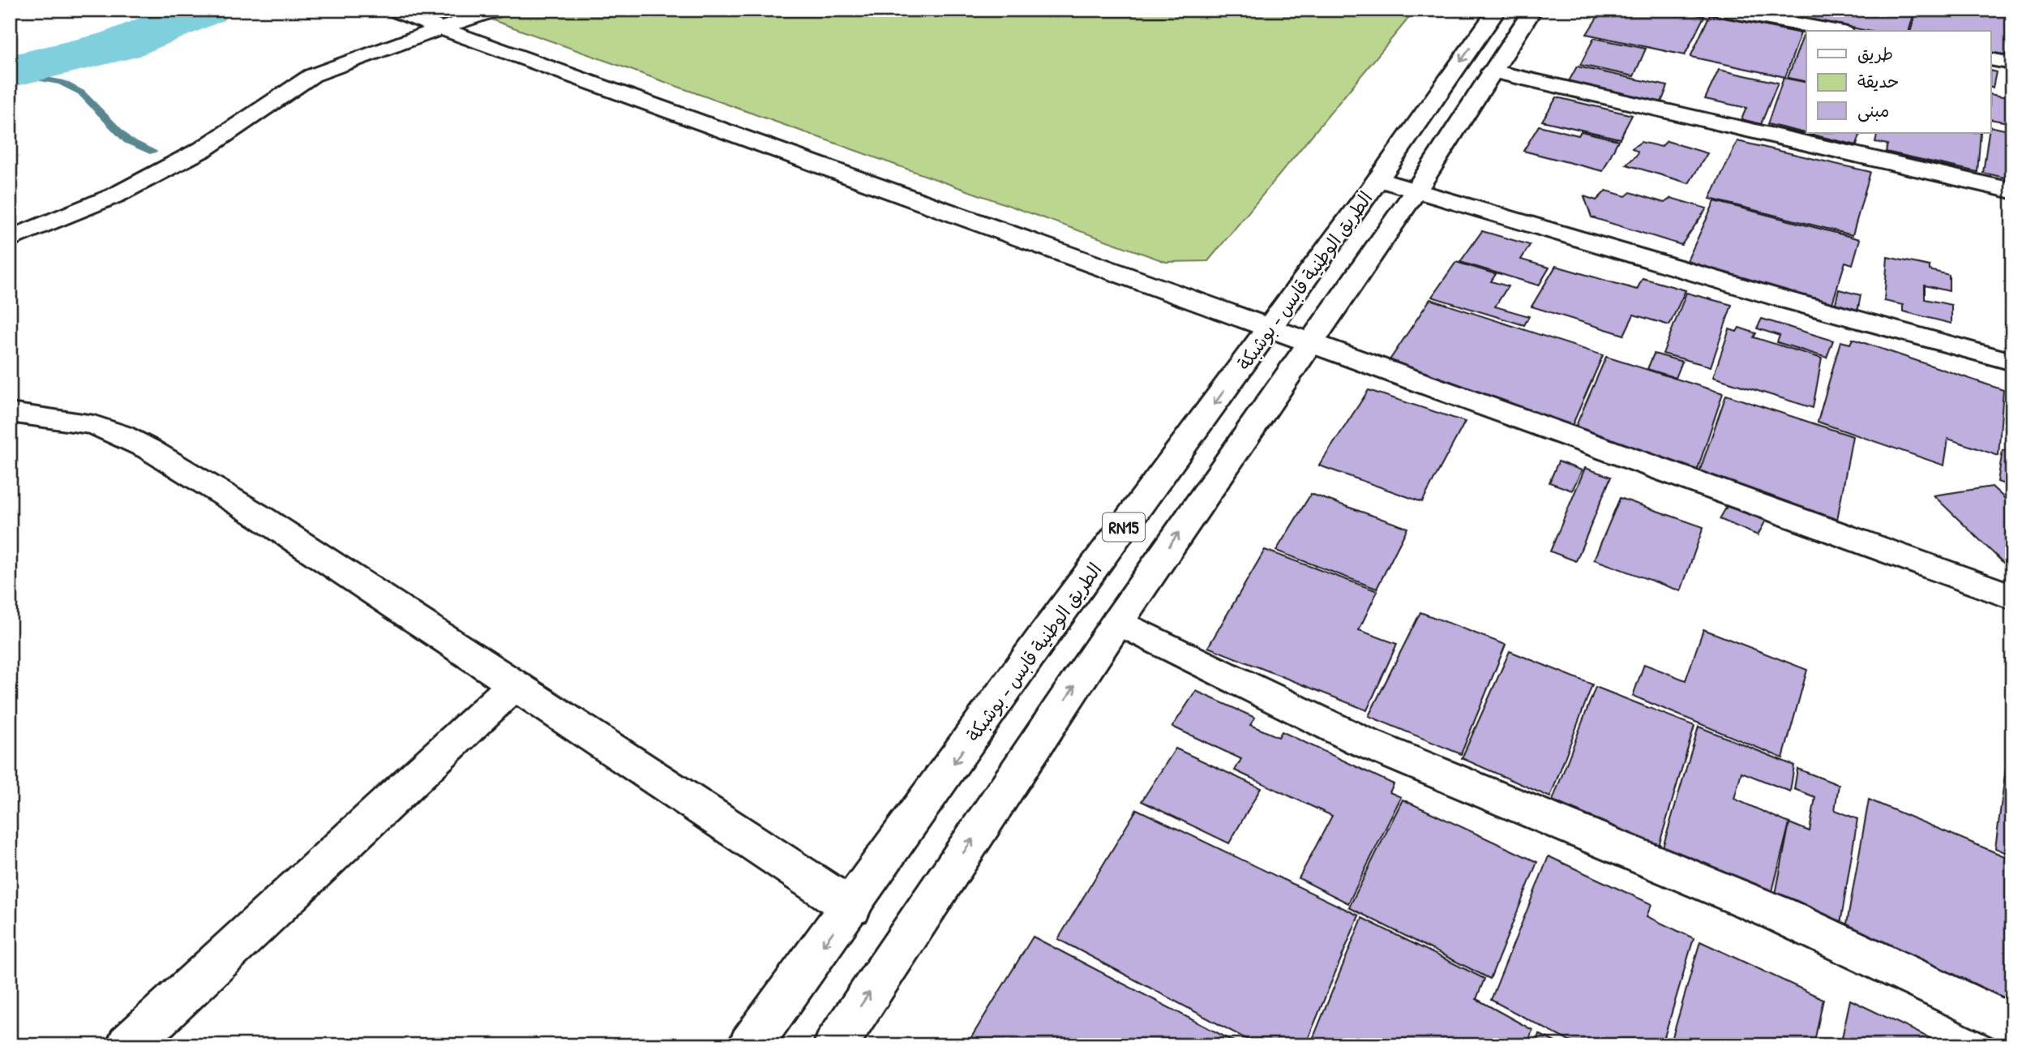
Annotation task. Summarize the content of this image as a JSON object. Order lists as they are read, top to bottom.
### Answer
{
  "streets": {
    "street": ["الطريق الوطنية قابس - بوشبكة", "RN15"]
  },
  "legend": ["طريق", "حديقة", "مبنى"]
}
